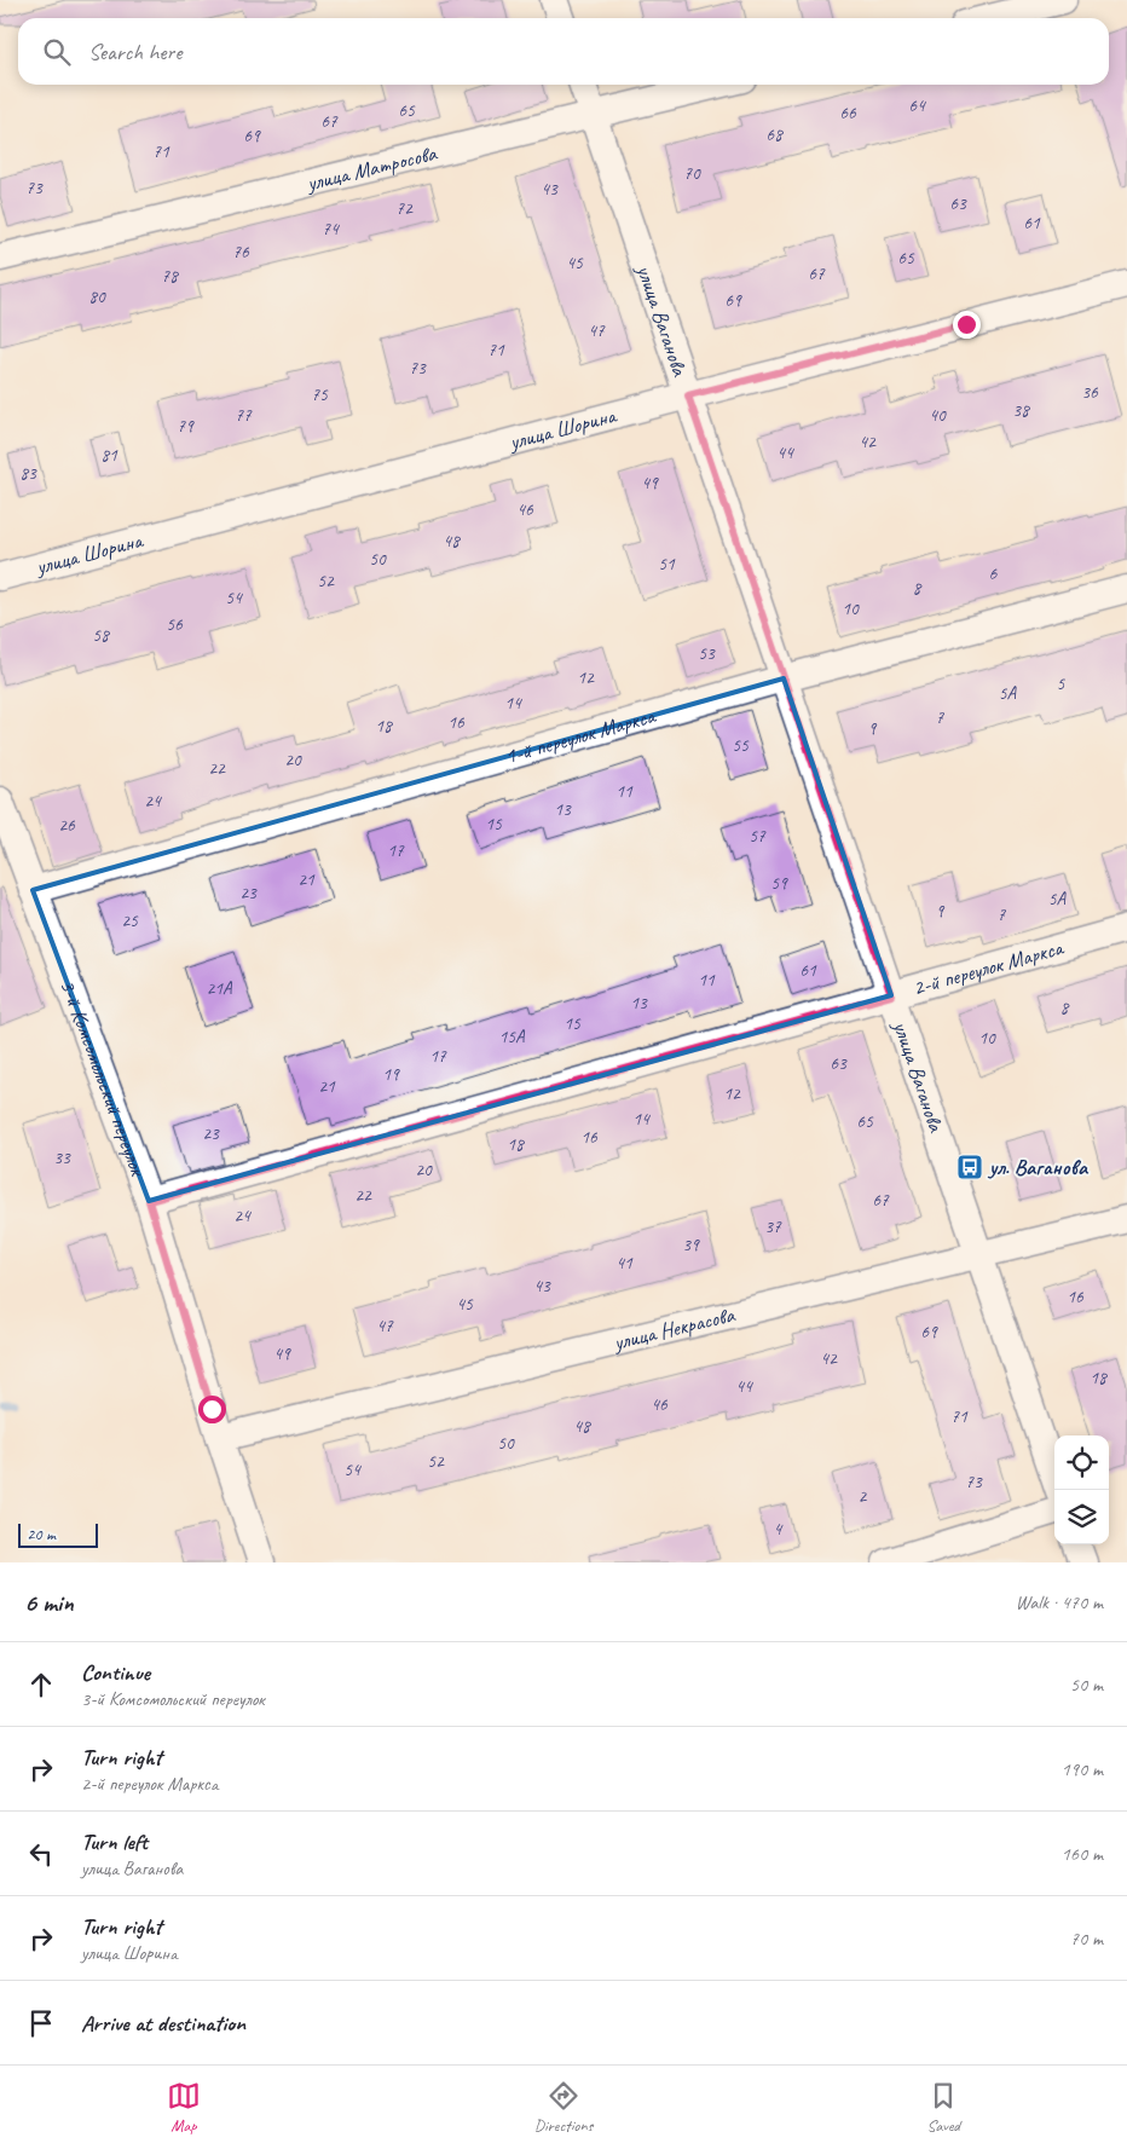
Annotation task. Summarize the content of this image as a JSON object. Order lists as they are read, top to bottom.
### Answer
{
  "streets": {
    "street": [
      "улица Матросова",
      "улица Ваганова",
      "улица Шорина",
      "1-й переулок Маркса",
      "2-й переулок Маркса",
      "3-й Комсомольский переулок",
      "улица Некрасова"
    ]
  },
  "crossings": [
    ["улица Матросова", "улица Ваганова"],
    ["улица Ваганова", "улица Шорина"],
    ["улица Ваганова", "1-й переулок Маркса"],
    ["улица Ваганова", "2-й переулок Маркса"],
    ["улица Ваганова", "улица Некрасова"],
    ["1-й переулок Маркса", "3-й Комсомольский переулок"],
    ["2-й переулок Маркса", "3-й Комсомольский переулок"],
    ["3-й Комсомольский переулок", "улица Некрасова"]
  ],
  "places": {
    "bus stop": ["ул. Ваганова"]
  },
  "house_numbers": [
    "64",
    "65",
    "66",
    "67",
    "68",
    "69",
    "71",
    "70",
    "73",
    "43",
    "63",
    "72",
    "61",
    "74",
    "76",
    "65",
    "45",
    "67",
    "78",
    "80",
    "69",
    "47",
    "71",
    "73",
    "36",
    "75",
    "38",
    "77",
    "40",
    "79",
    "42",
    "44",
    "81",
    "83",
    "49",
    "46",
    "48",
    "50",
    "51",
    "6",
    "52",
    "8",
    "54",
    "10",
    "56",
    "58",
    "53",
    "12",
    "5",
    "5А",
    "14",
    "7",
    "16",
    "18",
    "9",
    "55",
    "20",
    "22",
    "11",
    "24",
    "13",
    "15",
    "26",
    "57",
    "17",
    "21",
    "59",
    "23",
    "5А",
    "9",
    "7",
    "25",
    "61",
    "11",
    "21А",
    "13",
    "8",
    "15",
    "15А",
    "10",
    "17",
    "63",
    "19",
    "21",
    "12",
    "14",
    "65",
    "23",
    "16",
    "18",
    "33",
    "20",
    "22",
    "67",
    "24",
    "37",
    "39",
    "41",
    "43",
    "16",
    "45",
    "47",
    "69",
    "49",
    "42",
    "18",
    "44",
    "46",
    "71",
    "48",
    "50",
    "52",
    "54",
    "73",
    "2",
    "4"
  ],
  "scale_bar": "20 m",
  "page": {
    "search": "Search here",
    "scale": "20 m",
    "heading": ["6 min", "Walk · 470 m"],
    "list": [
      ["Continue", "3-й Комсомольский переулок", "50 m"],
      ["Turn right", "2-й переулок Маркса", "190 m"],
      ["Turn left", "улица Ваганова", "160 m"],
      ["Turn right", "улица Шорина", "70 m"],
      "Arrive at destination"
    ],
    "nav": ["Map", "Directions", "Saved"]
  }
}
